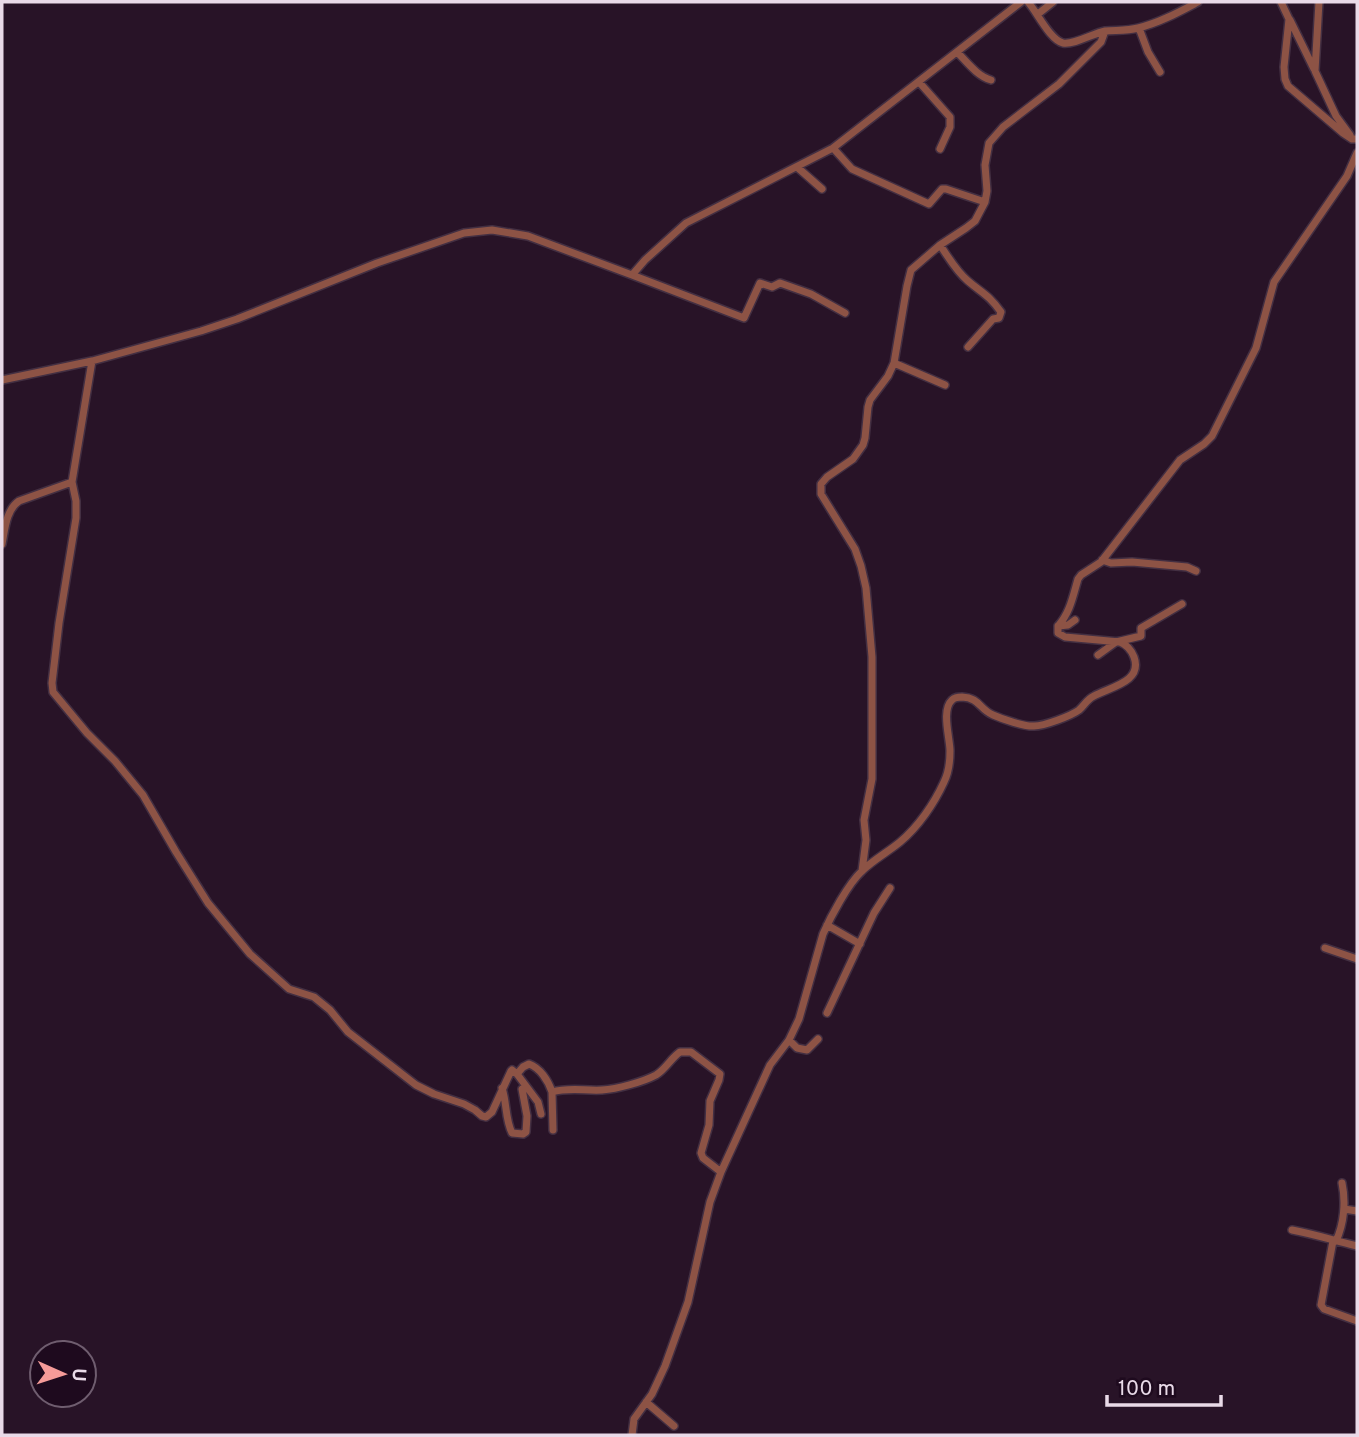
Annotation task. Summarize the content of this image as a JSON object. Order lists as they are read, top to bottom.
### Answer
{
  "scale_bar": "100 m",
  "north": "right"
}
